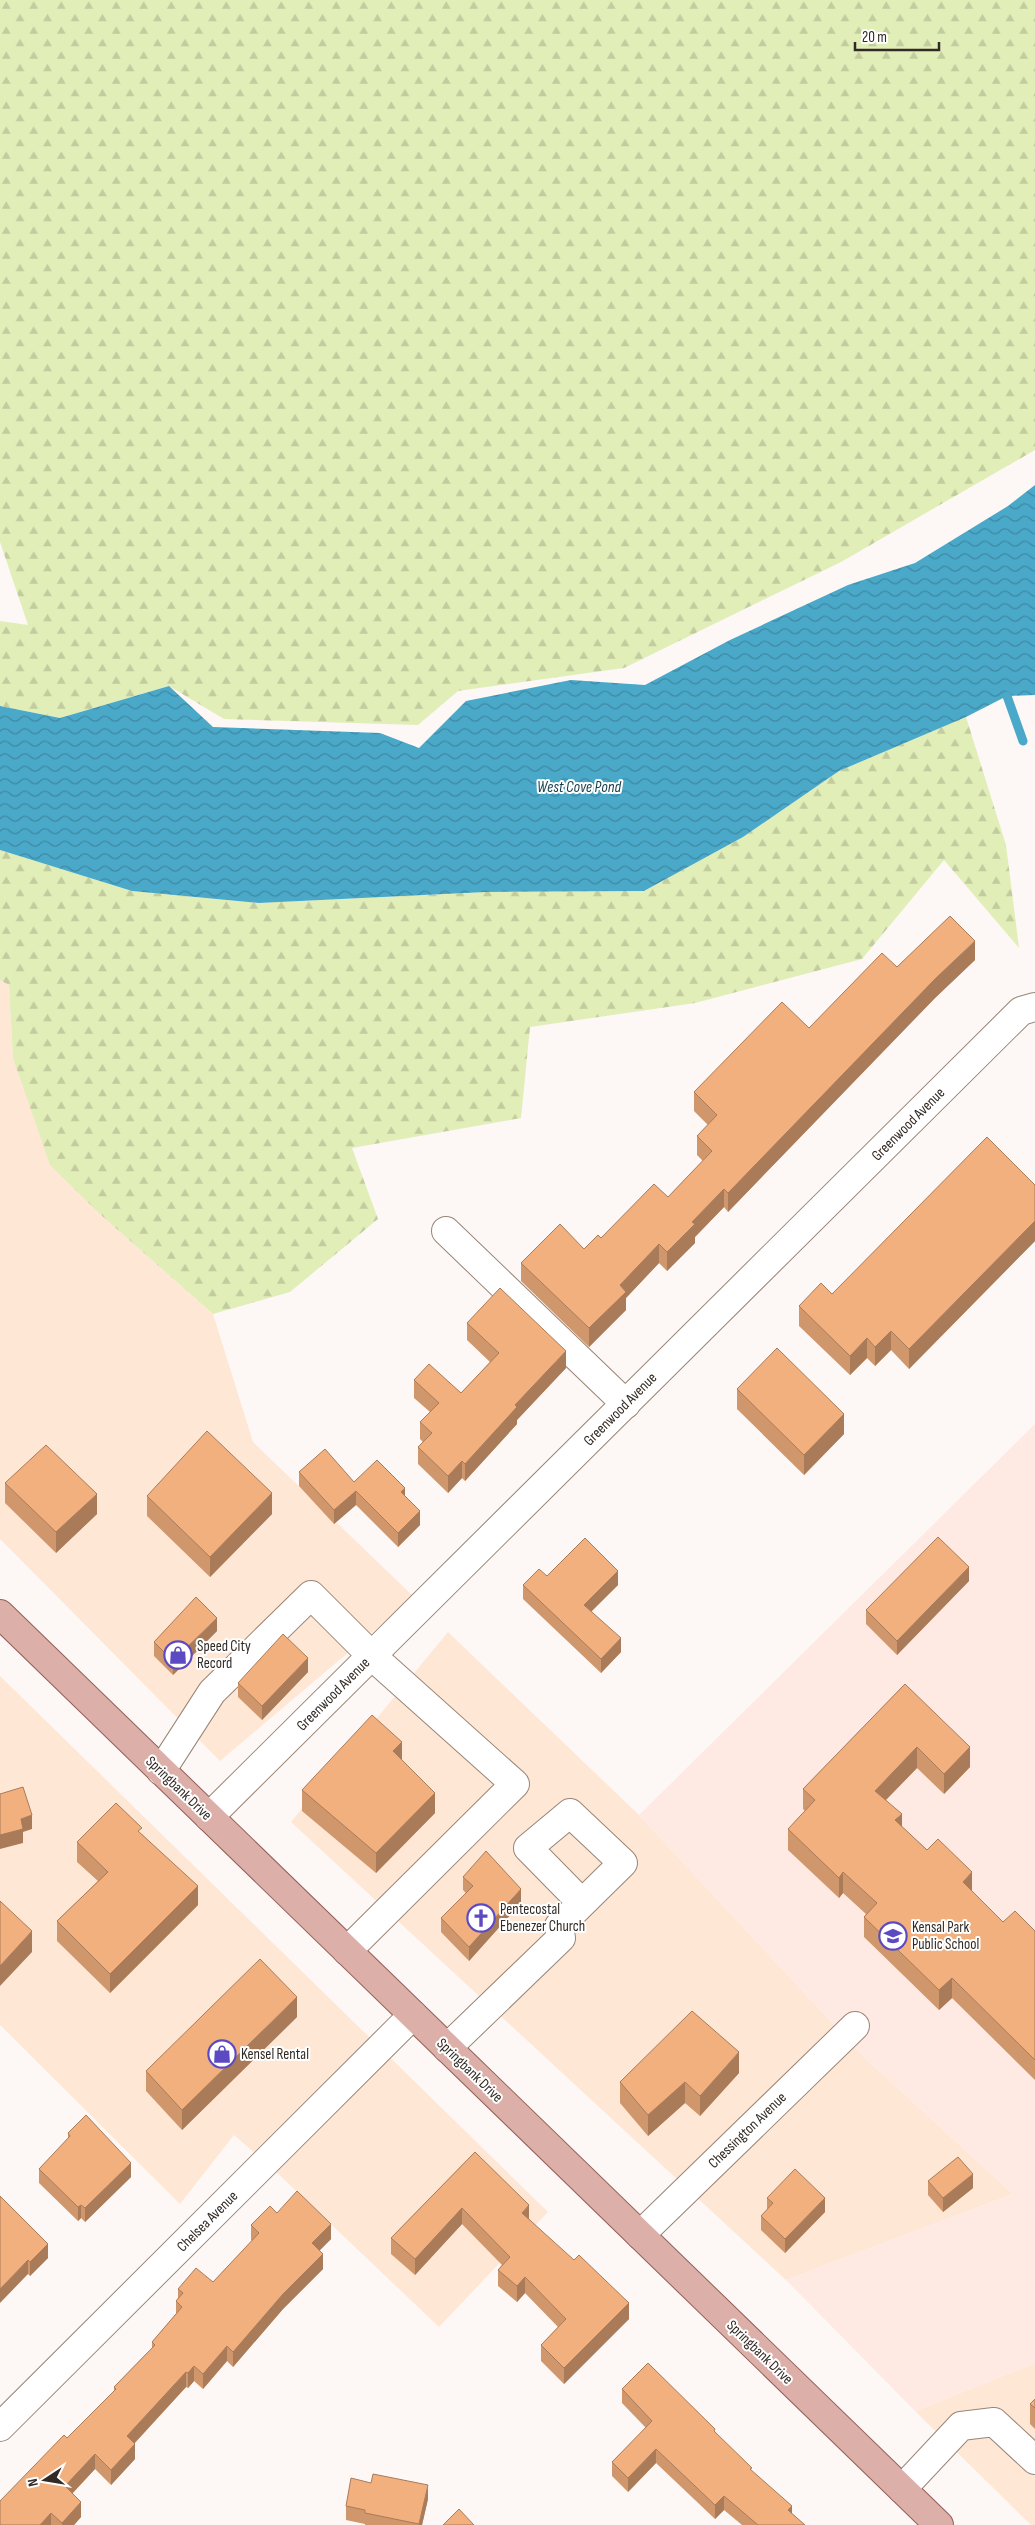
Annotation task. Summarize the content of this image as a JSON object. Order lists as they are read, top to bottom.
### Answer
{
  "streets": {
    "main road": ["Springbank Drive"],
    "street": ["Greenwood Avenue", "Chessington Avenue", "Chelsea Avenue"]
  },
  "crossings": [
    ["Greenwood Avenue", "Springbank Drive"],
    ["Springbank Drive", "Chessington Avenue"],
    ["Springbank Drive", "Chelsea Avenue"]
  ],
  "water": ["West Cove Pond"],
  "places": {
    "shop": ["Speed City Record", "Kensel Rental"],
    "church": ["Pentecostal Ebenezer Church"],
    "school or university": ["Kensal Park Public School"]
  },
  "scale_bar": "20 m",
  "north": "left"
}
